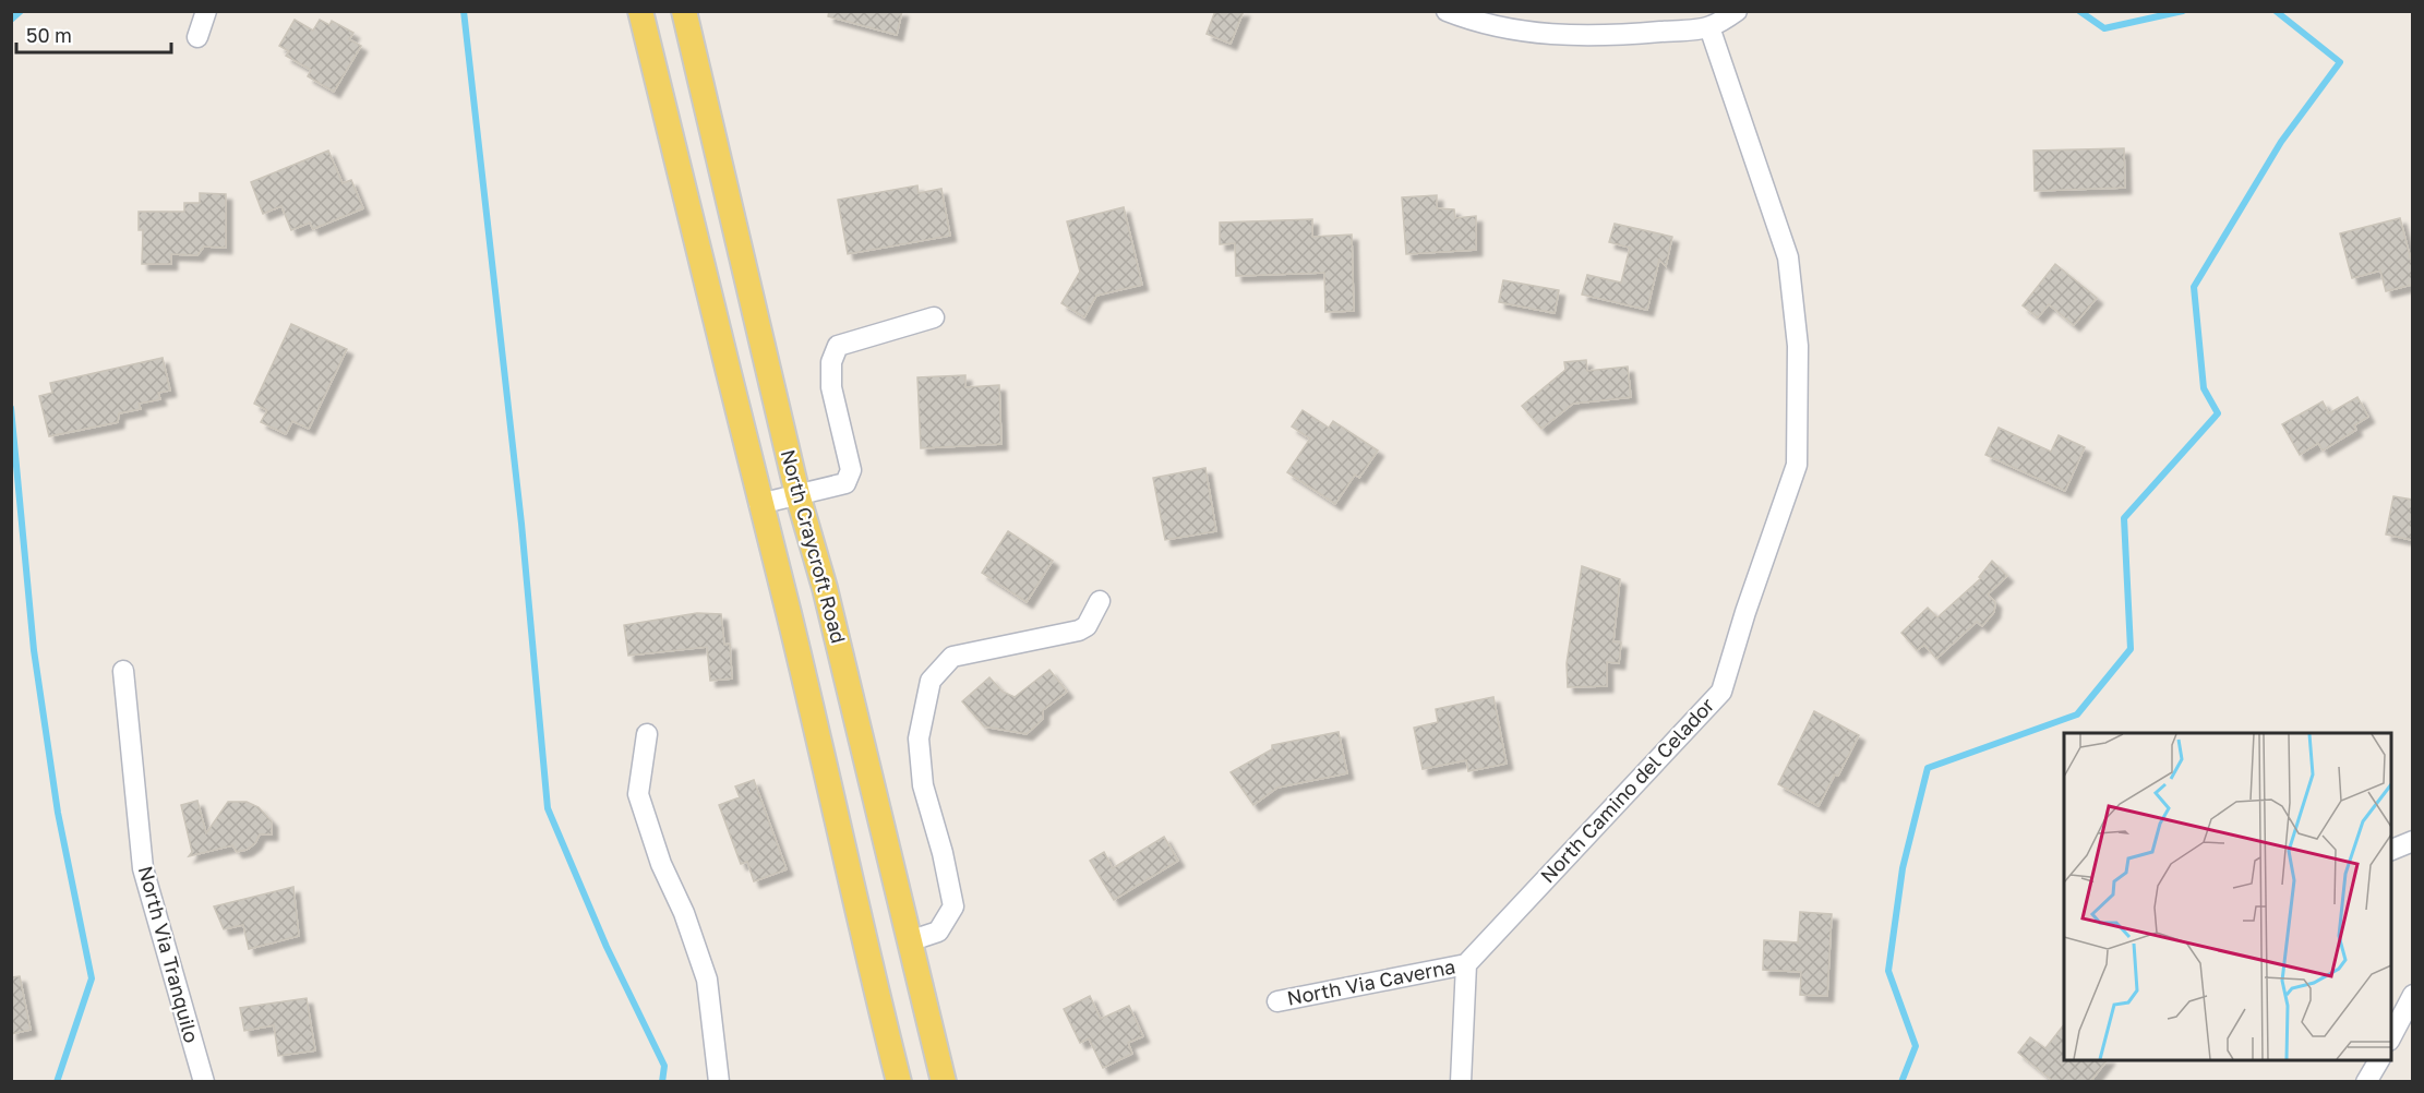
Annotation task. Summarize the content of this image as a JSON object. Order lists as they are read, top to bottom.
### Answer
{
  "streets": {
    "main road": ["North Craycroft Road"],
    "street": ["North Camino del Celador", "North Via Tranquilo", "North Via Caverna"]
  },
  "crossings": [
    ["North Camino del Celador", "North Via Caverna"]
  ],
  "scale_bar": "50 m"
}
